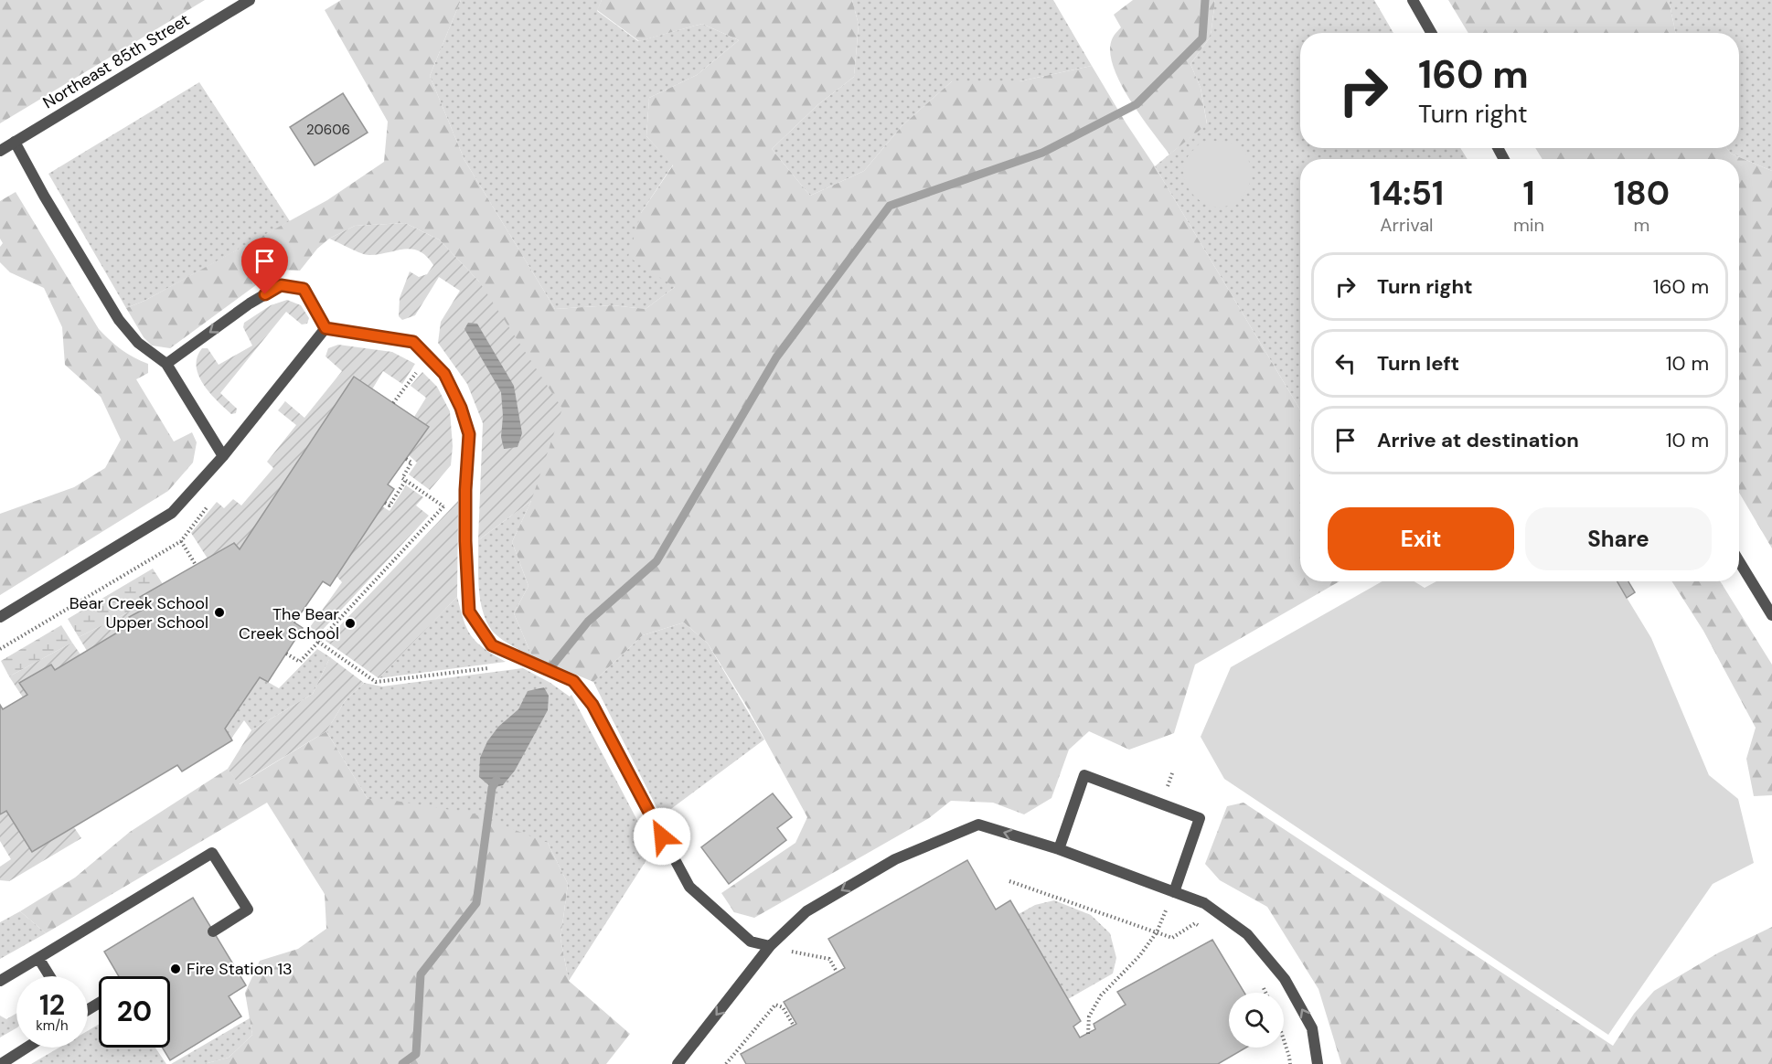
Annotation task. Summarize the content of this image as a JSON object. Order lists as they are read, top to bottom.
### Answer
{
  "streets": {
    "street": ["Northeast 85th Street"]
  },
  "places": ["Bear Creek School Upper School", "The Bear Creek School", "Fire Station 13"],
  "house_numbers": ["20606"],
  "page": {
    "turn": ["160 m", "Turn right"],
    "eta": [
      "14:51",
      "Arrival",
      "1",
      "min",
      "180",
      "m"
    ],
    "list": [
      {
        "name": "Turn right",
        "value": "160 m"
      },
      {
        "name": "Turn left",
        "value": "10 m"
      },
      {
        "name": "Arrive at destination",
        "value": "10 m"
      }
    ],
    "buttons": ["Exit", "Share"],
    "speed": "12 km/h",
    "limit": "20"
  }
}
